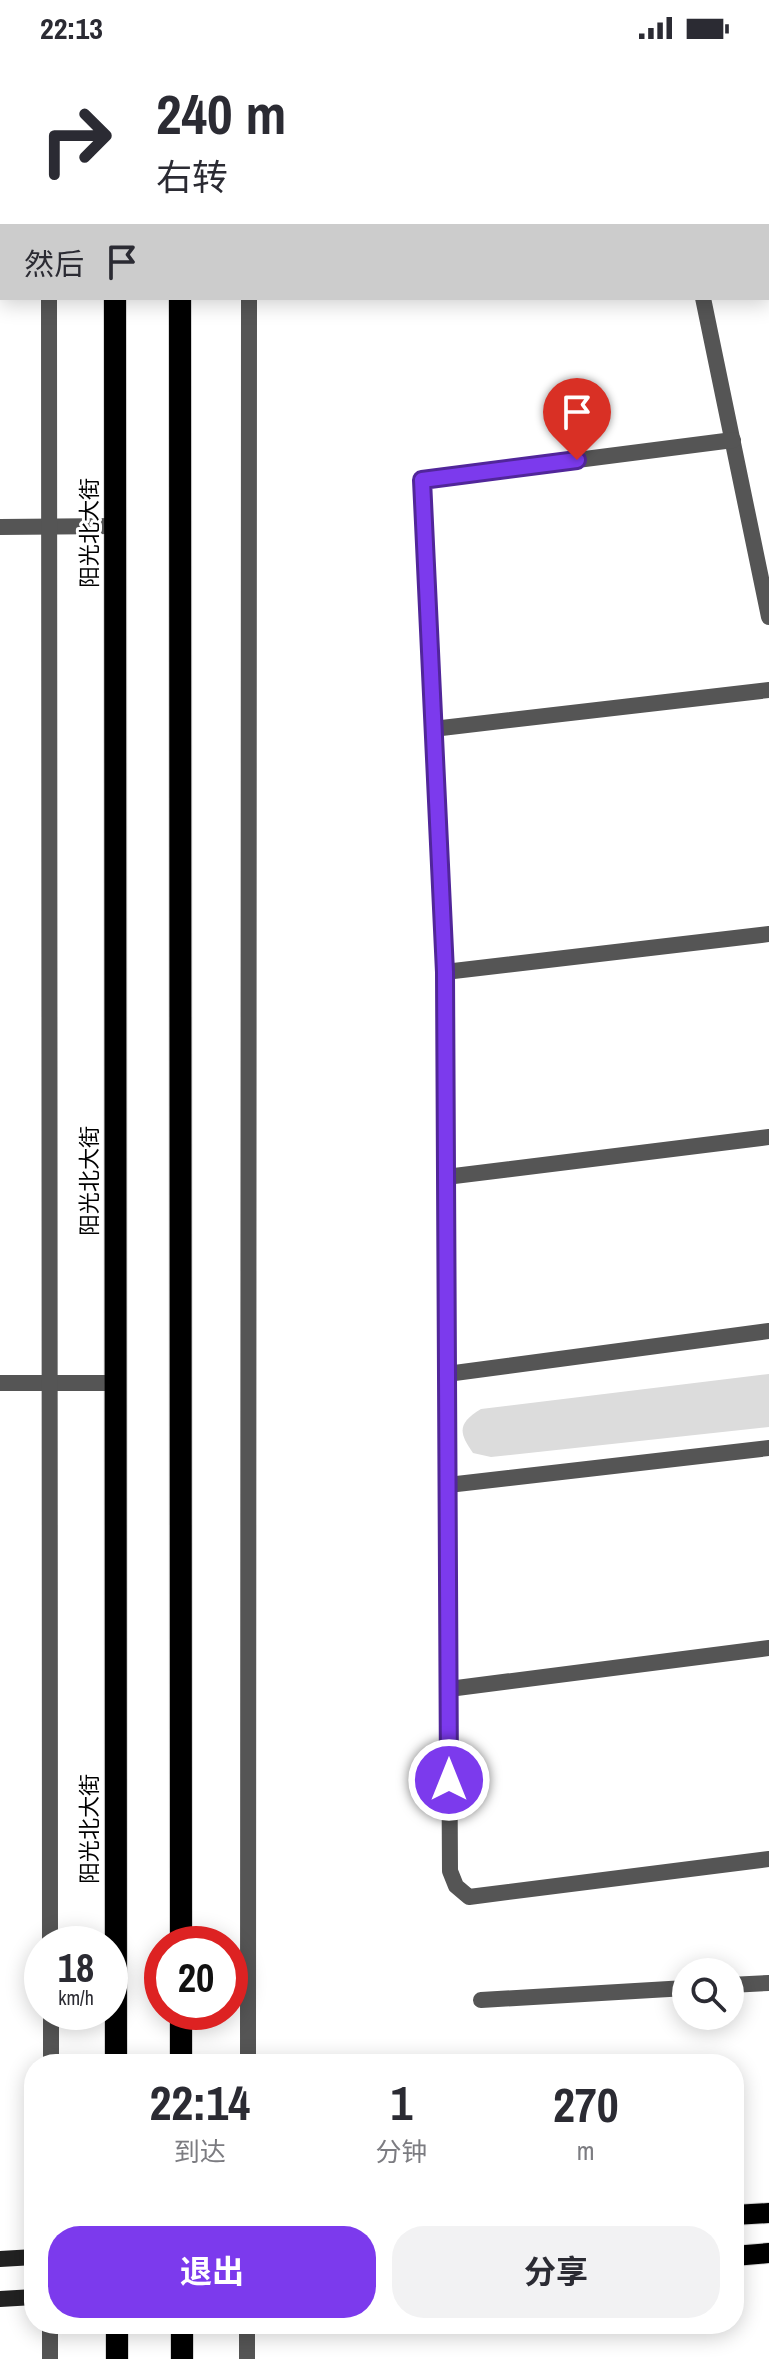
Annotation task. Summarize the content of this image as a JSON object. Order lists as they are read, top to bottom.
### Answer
{
  "streets": {
    "highway": ["阳光北大街"]
  },
  "page": {
    "status": "22:13",
    "turn": ["240 m", "右转"],
    "then": "然后",
    "speed": "18 km/h",
    "limit": "20",
    "eta": [
      "22:14",
      "到达",
      "1",
      "分钟",
      "270",
      "m"
    ],
    "buttons": ["退出", "分享"]
  }
}
